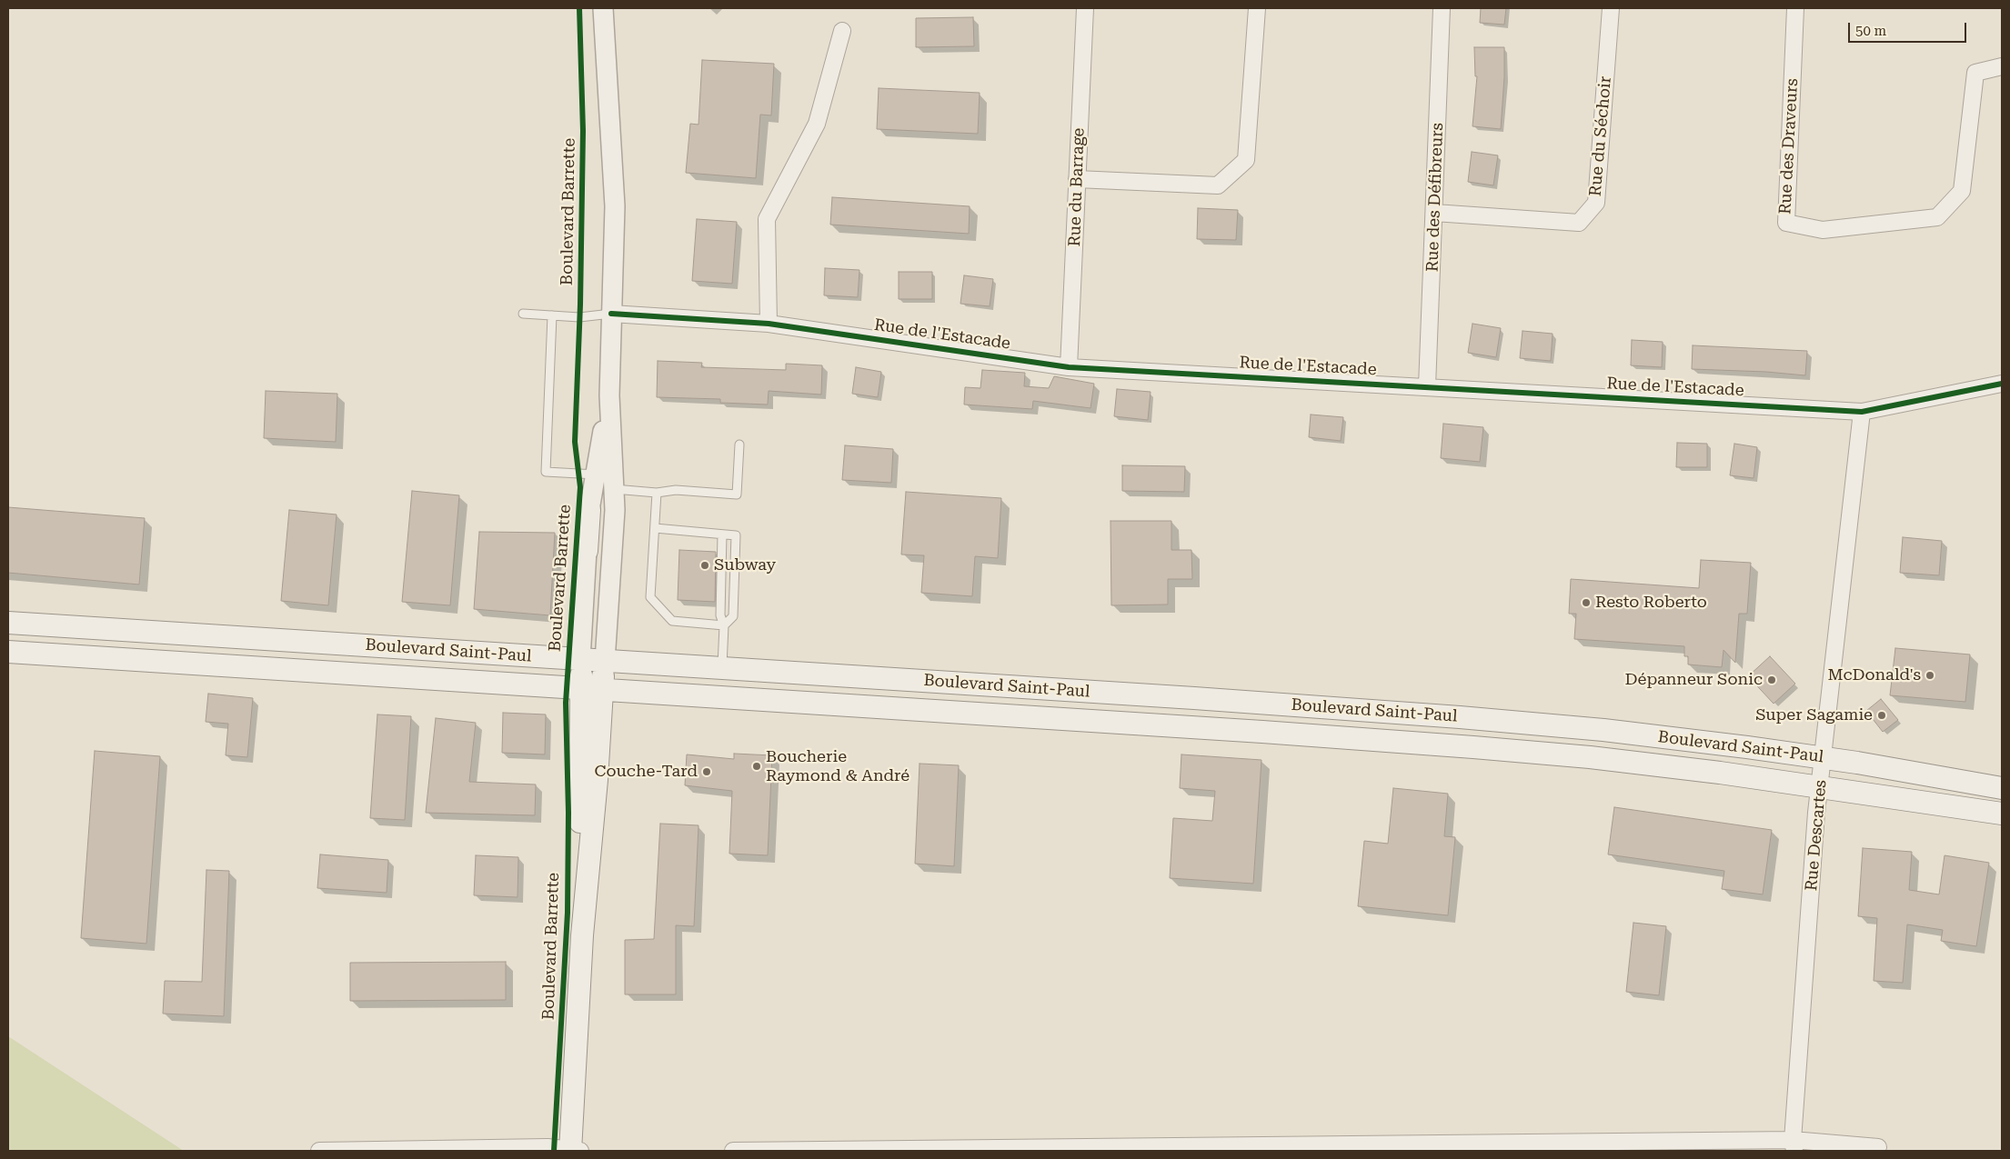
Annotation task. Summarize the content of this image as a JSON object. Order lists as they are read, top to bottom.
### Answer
{
  "streets": {
    "main road": ["Boulevard Barrette", "Boulevard Saint-Paul"],
    "street": [
      "Rue du Séchoir",
      "Rue des Draveurs",
      "Rue du Barrage",
      "Rue des Défibreurs",
      "Rue de l'Estacade",
      "Rue Descartes"
    ]
  },
  "crossings": [
    ["Rue du Séchoir", "Rue des Défibreurs"],
    ["Rue du Barrage", "Rue de l'Estacade"],
    ["Rue des Défibreurs", "Rue de l'Estacade"],
    ["Boulevard Barrette", "Rue de l'Estacade"],
    ["Boulevard Barrette", "Boulevard Saint-Paul"],
    ["Rue de l'Estacade", "Rue Descartes"],
    ["Boulevard Saint-Paul", "Rue Descartes"]
  ],
  "places": [
    "Subway",
    "Resto Roberto",
    "McDonald's",
    "Dépanneur Sonic",
    "Super Sagamie",
    "Boucherie Raymond & André",
    "Couche-Tard"
  ],
  "scale_bar": "50 m"
}
